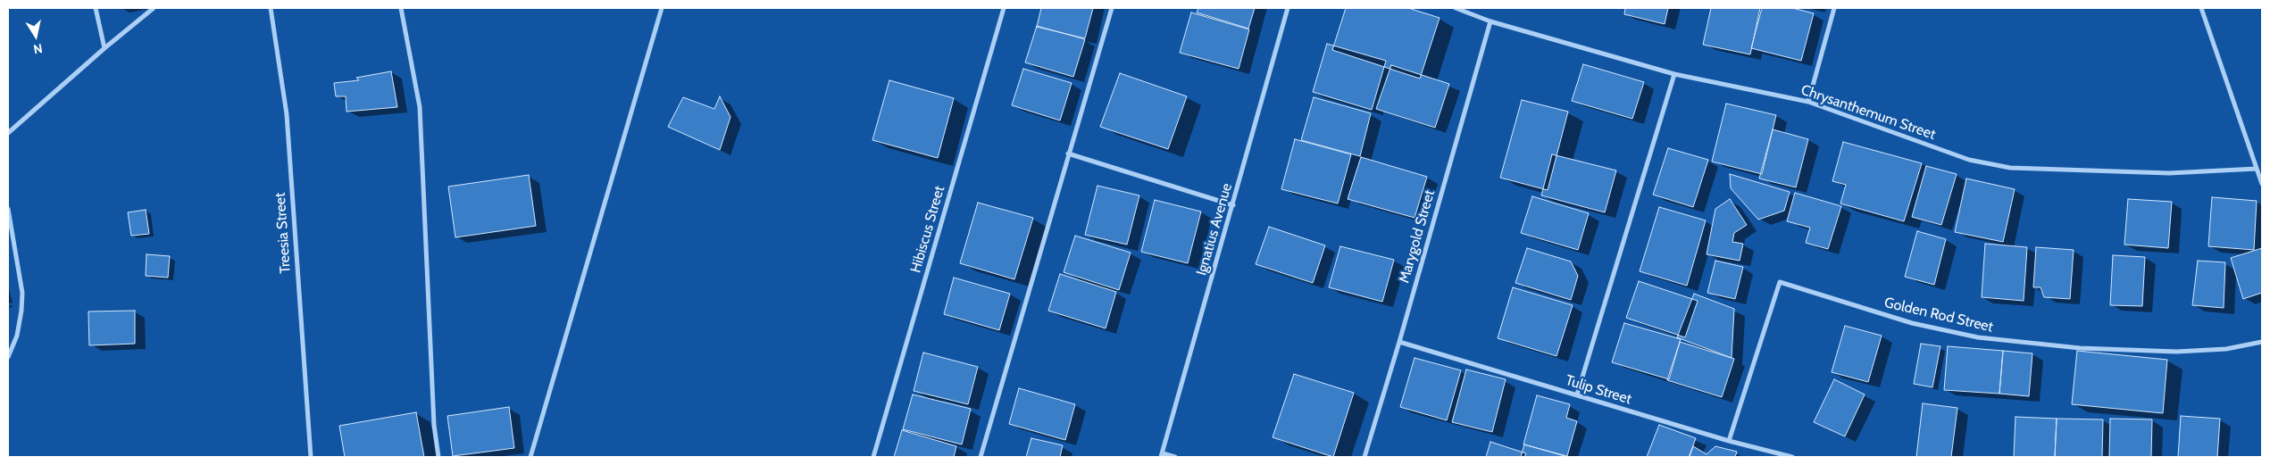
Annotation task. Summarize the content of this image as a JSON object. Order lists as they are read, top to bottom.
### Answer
{
  "streets": {
    "street": [
      "Chrysanthemum Street",
      "Hibiscus Street",
      "Ignatius Avenue",
      "Treesia Street",
      "Marygold Street",
      "Golden Rod Street",
      "Tulip Street"
    ]
  },
  "crossings": [
    ["Chrysanthemum Street", "Marygold Street"],
    ["Marygold Street", "Tulip Street"],
    ["Golden Rod Street", "Tulip Street"]
  ],
  "north": "bottom"
}
